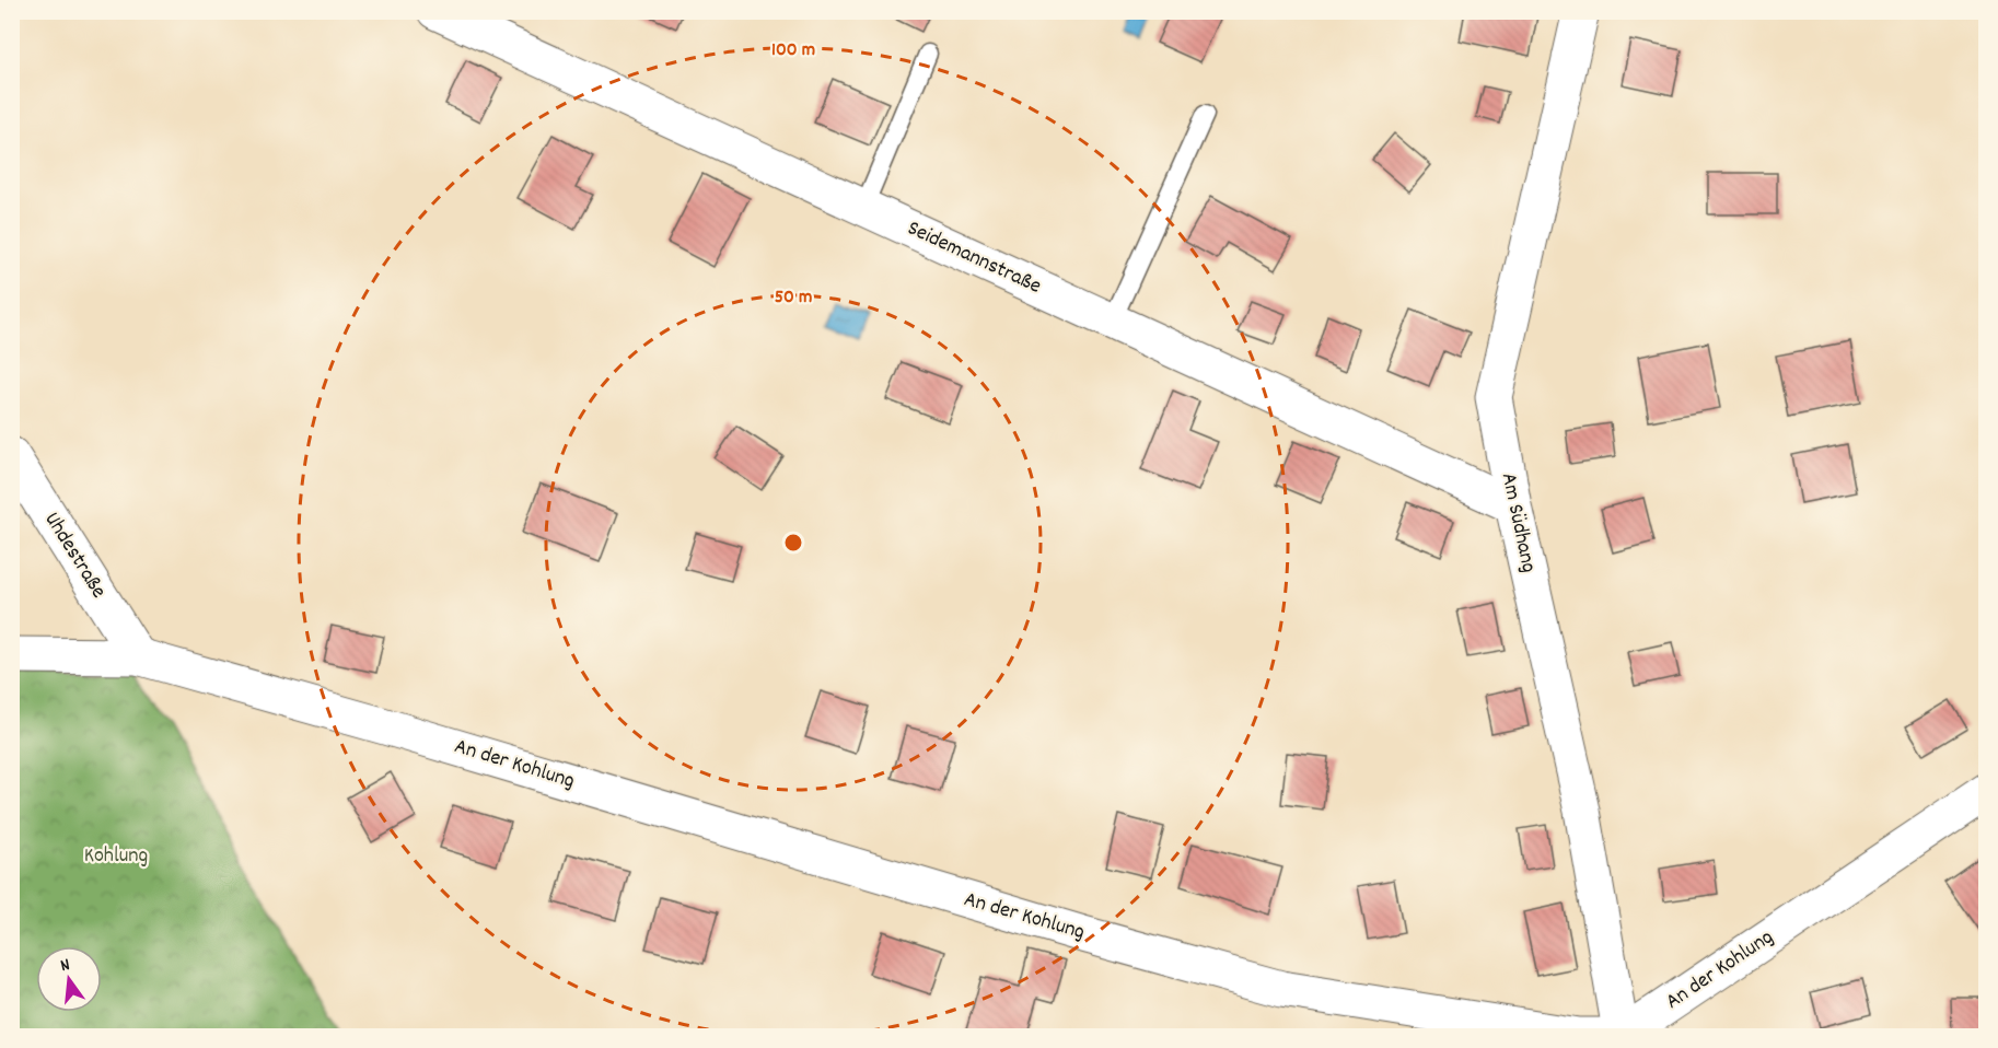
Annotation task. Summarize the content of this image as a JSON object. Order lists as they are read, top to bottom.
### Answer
{
  "streets": {
    "street": [
      "Seidemannstraße",
      "Am Südhang",
      "Uhdestraße",
      "An der Kohlung"
    ]
  },
  "crossings": [
    ["Seidemannstraße", "Am Südhang"],
    ["Am Südhang", "An der Kohlung"],
    ["Uhdestraße", "An der Kohlung"]
  ],
  "parks": ["Kohlung"],
  "north": "top",
  "rings": ["100 m", "50 m"]
}
